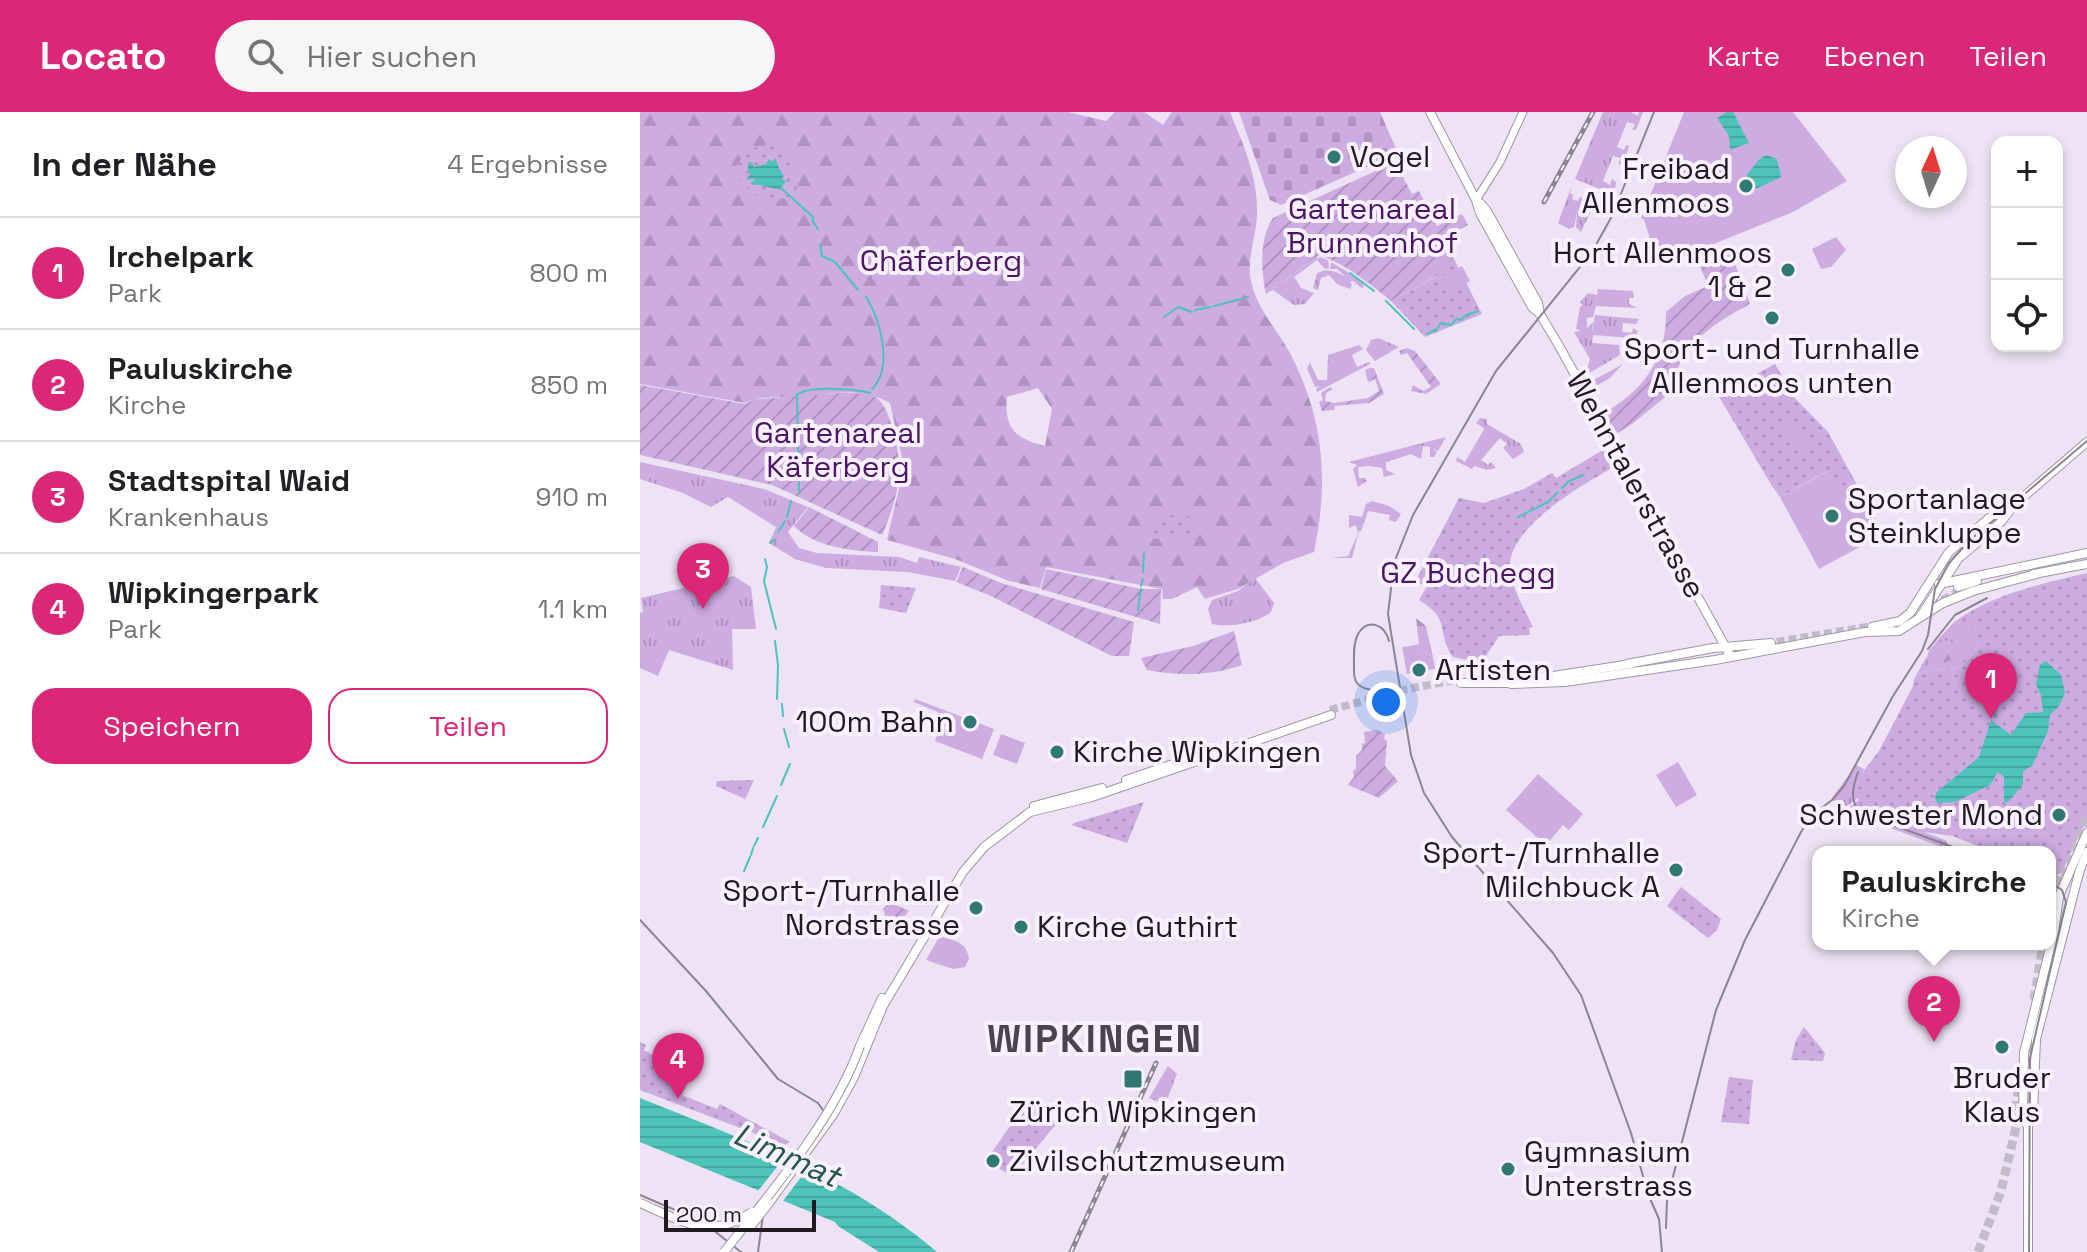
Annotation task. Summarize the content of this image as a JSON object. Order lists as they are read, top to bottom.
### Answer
{
  "streets": {
    "main road": ["Wehntalerstrasse"]
  },
  "districts": ["WIPKINGEN"],
  "water": ["Limmat"],
  "parks": [
    "Gartenareal Brunnenhof",
    "Chäferberg",
    "Gartenareal Käferberg",
    "GZ Buchegg"
  ],
  "places": {
    "other": [
      "Vogel",
      "Freibad Allenmoos",
      "Hort Allenmoos 1 & 2",
      "Sport- und Turnhalle Allenmoos unten",
      "Sportanlage Steinkluppe",
      "Artisten",
      "100m Bahn",
      "Kirche Wipkingen",
      "Schwester Mond",
      "Sport-/Turnhalle Milchbuck A",
      "Sport-/Turnhalle Nordstrasse",
      "Kirche Guthirt",
      "Bruder Klaus",
      "Zivilschutzmuseum",
      "Gymnasium Unterstrass"
    ],
    "transit": ["Zürich Wipkingen"]
  },
  "scale_bar": "200 m",
  "north": "top",
  "page": {
    "header": "Locato",
    "search": "Hier suchen",
    "nav": ["Karte", "Ebenen", "Teilen"],
    "heading": ["In der Nähe", "4 Ergebnisse"],
    "map_buttons": ["+", "−"],
    "list": [
      {
        "mark": "1",
        "name": "Irchelpark",
        "note": "Park",
        "value": "800 m"
      },
      {
        "mark": "2",
        "name": "Pauluskirche",
        "note": "Kirche",
        "value": "850 m"
      },
      {
        "mark": "3",
        "name": "Stadtspital Waid",
        "note": "Krankenhaus",
        "value": "910 m"
      },
      {
        "mark": "4",
        "name": "Wipkingerpark",
        "note": "Park",
        "value": "1.1 km"
      }
    ],
    "pins": [
      "3",
      "1",
      "2",
      "4"
    ],
    "buttons": ["Speichern", "Teilen"],
    "popup": ["Pauluskirche", "Kirche"],
    "scale": "200 m"
  }
}
